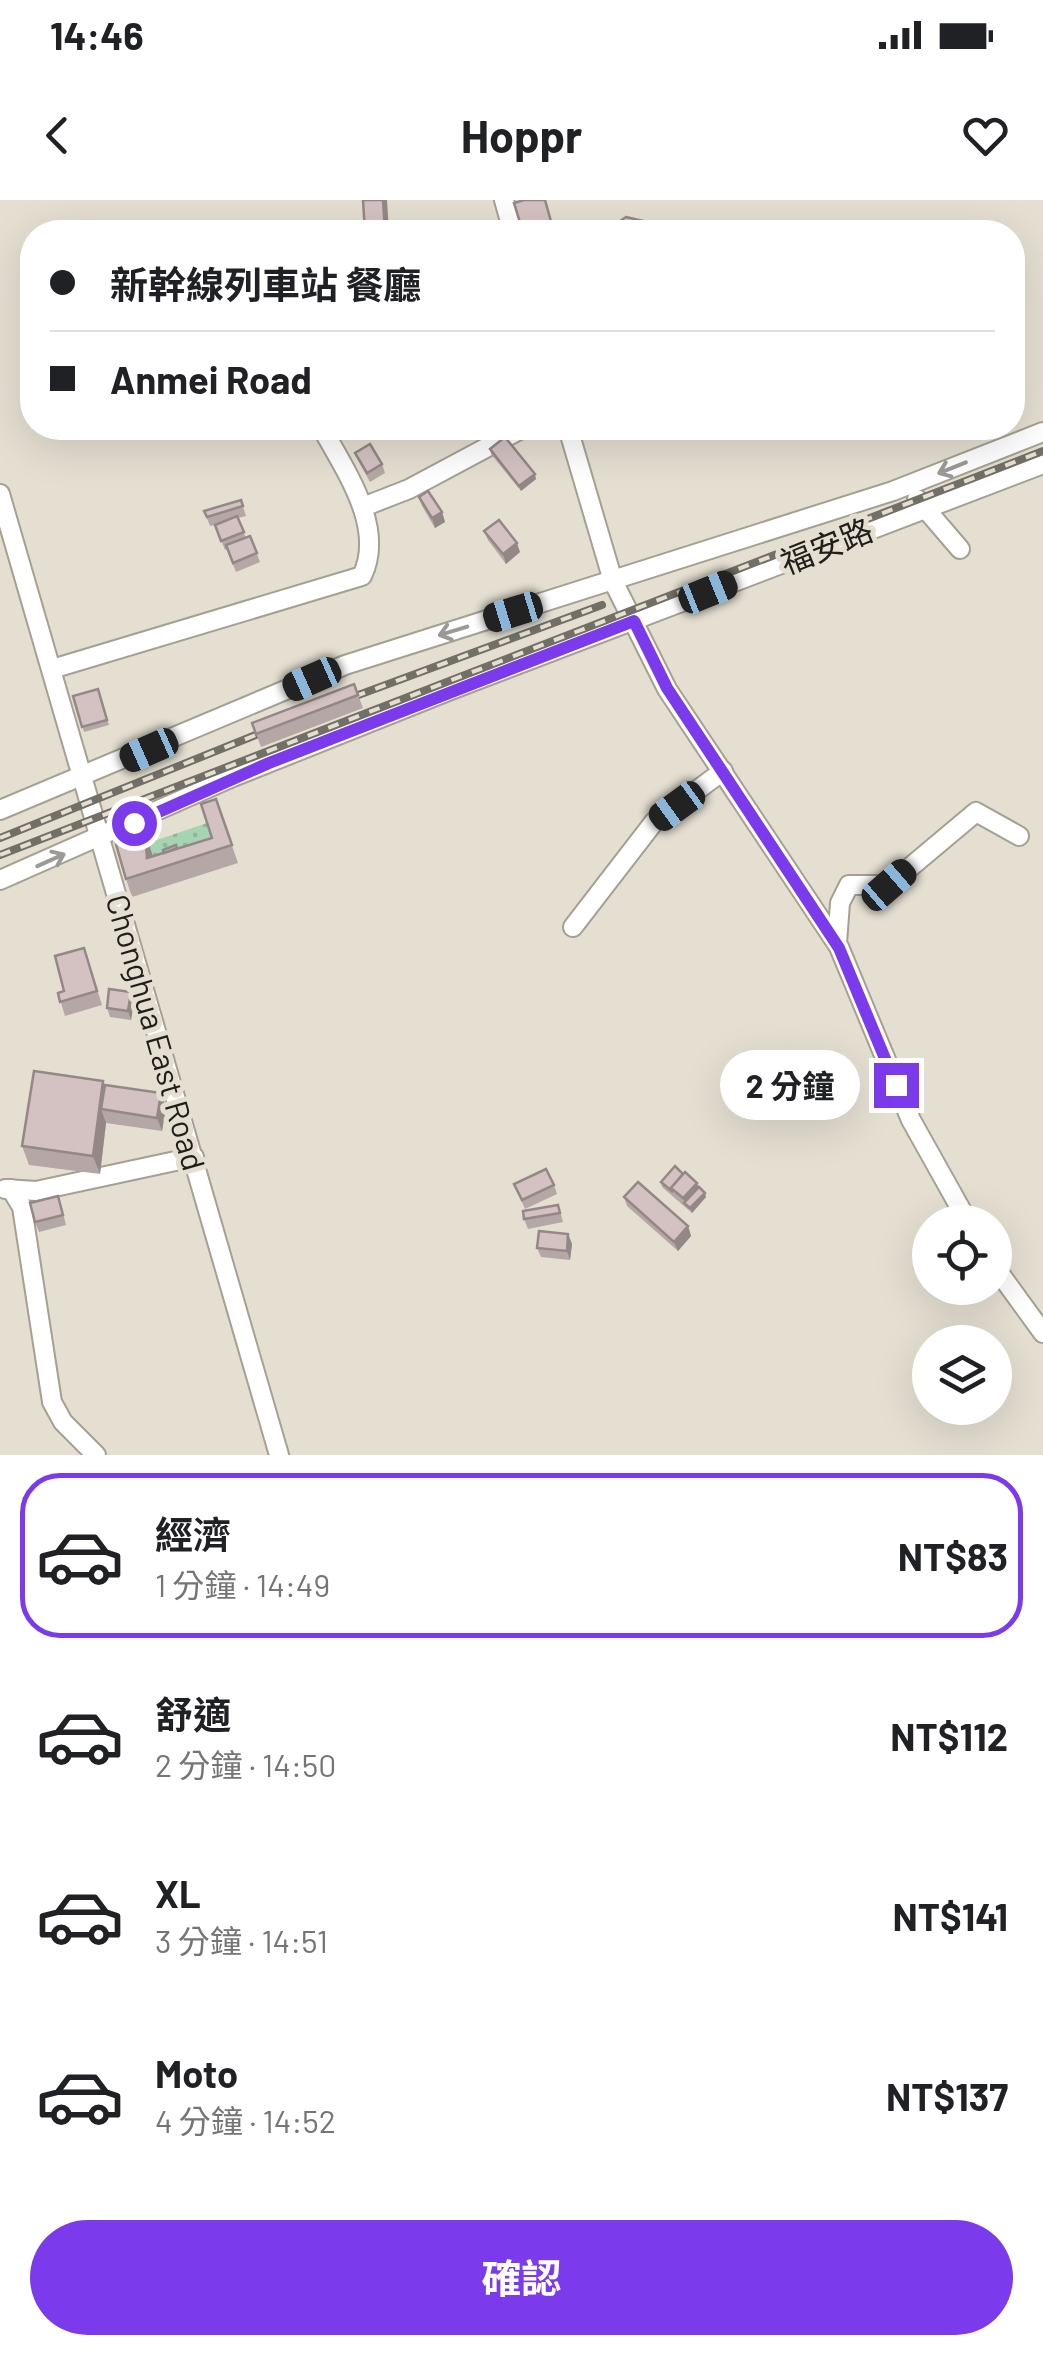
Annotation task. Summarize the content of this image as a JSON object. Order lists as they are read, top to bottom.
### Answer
{
  "streets": {
    "street": ["福安路", "Chonghua East Road"]
  },
  "crossings": [
    ["福安路", "Chonghua East Road"]
  ],
  "page": {
    "status": "14:46",
    "header": "Hoppr",
    "banner": ["新幹線列車站 餐廳", "Anmei Road"],
    "bubble": "2 分鐘",
    "list": [
      {
        "name": "經濟",
        "note": "1 分鐘 · 14:49",
        "value": "NT$83"
      },
      {
        "name": "舒適",
        "note": "2 分鐘 · 14:50",
        "value": "NT$112"
      },
      {
        "name": "XL",
        "note": "3 分鐘 · 14:51",
        "value": "NT$141"
      },
      {
        "name": "Moto",
        "note": "4 分鐘 · 14:52",
        "value": "NT$137"
      }
    ],
    "buttons": "確認"
  }
}
